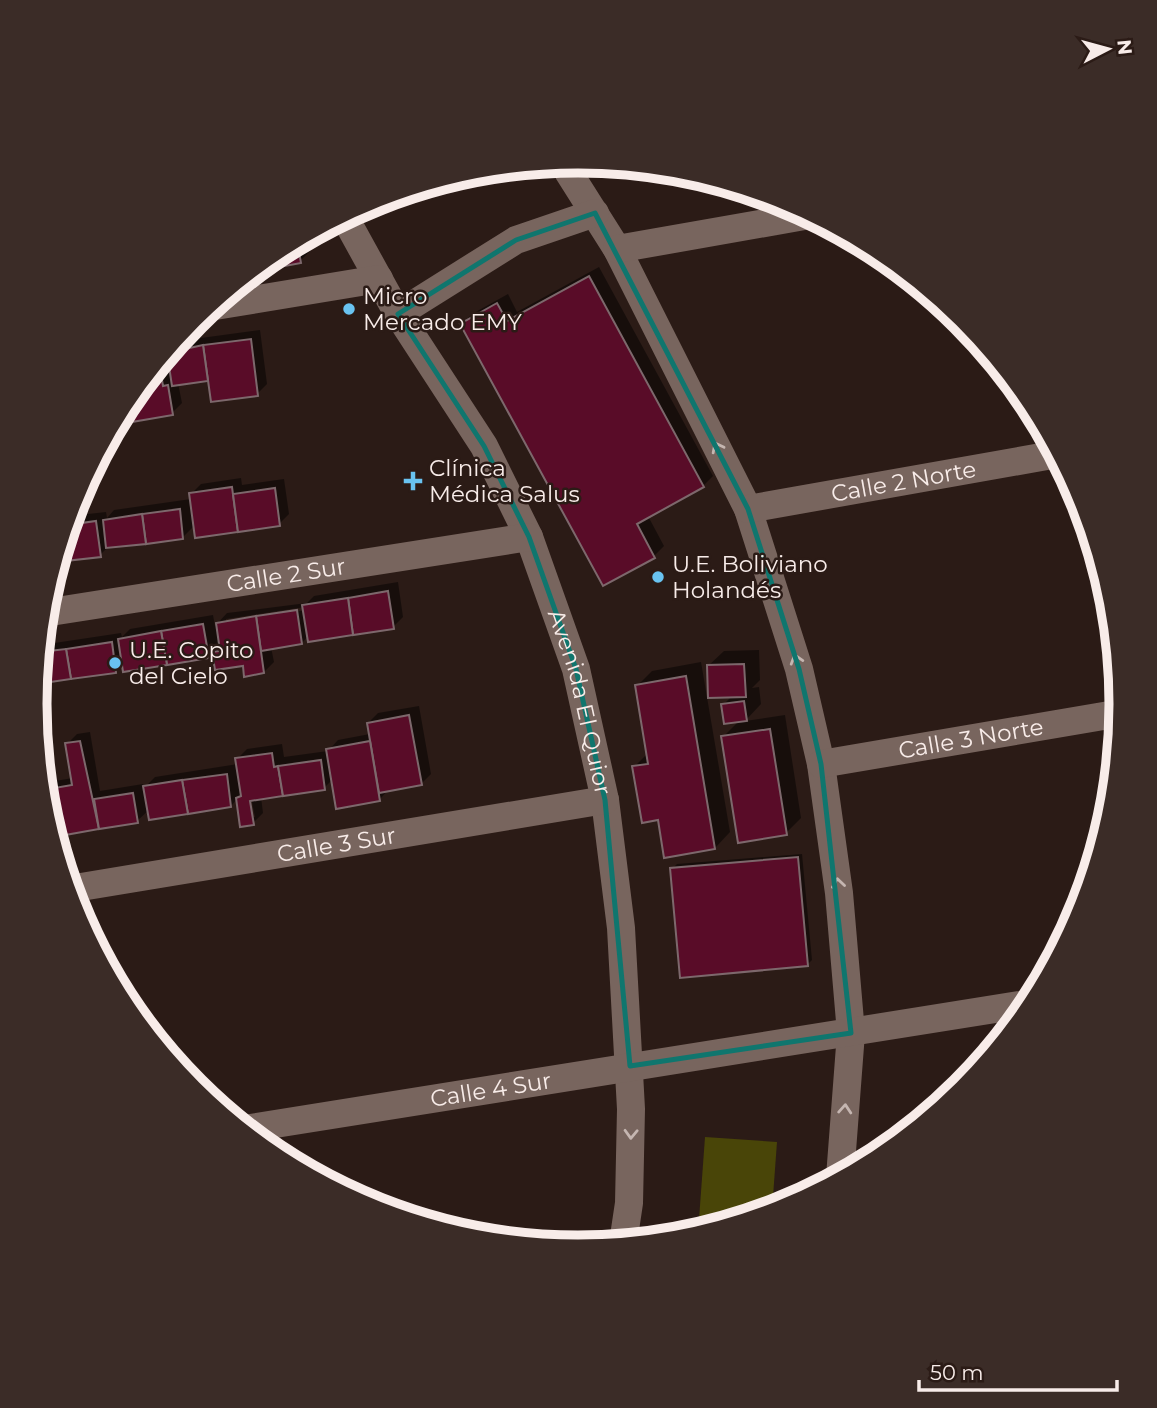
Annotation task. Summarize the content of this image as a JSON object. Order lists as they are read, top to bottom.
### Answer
{
  "streets": {
    "street": [
      "Calle 2 Norte",
      "Calle 2 Sur",
      "Avenida El Quior",
      "Calle 3 Norte",
      "Calle 3 Sur",
      "Calle 4 Sur"
    ]
  },
  "crossings": [
    ["Calle 2 Sur", "Avenida El Quior"],
    ["Avenida El Quior", "Calle 3 Sur"],
    ["Avenida El Quior", "Calle 4 Sur"]
  ],
  "places": {
    "other": ["Micro Mercado EMY", "U.E. Boliviano Holandés", "U.E. Copito del Cielo"],
    "health": ["Clínica Médica Salus"]
  },
  "scale_bar": "50 m",
  "north": "right"
}
